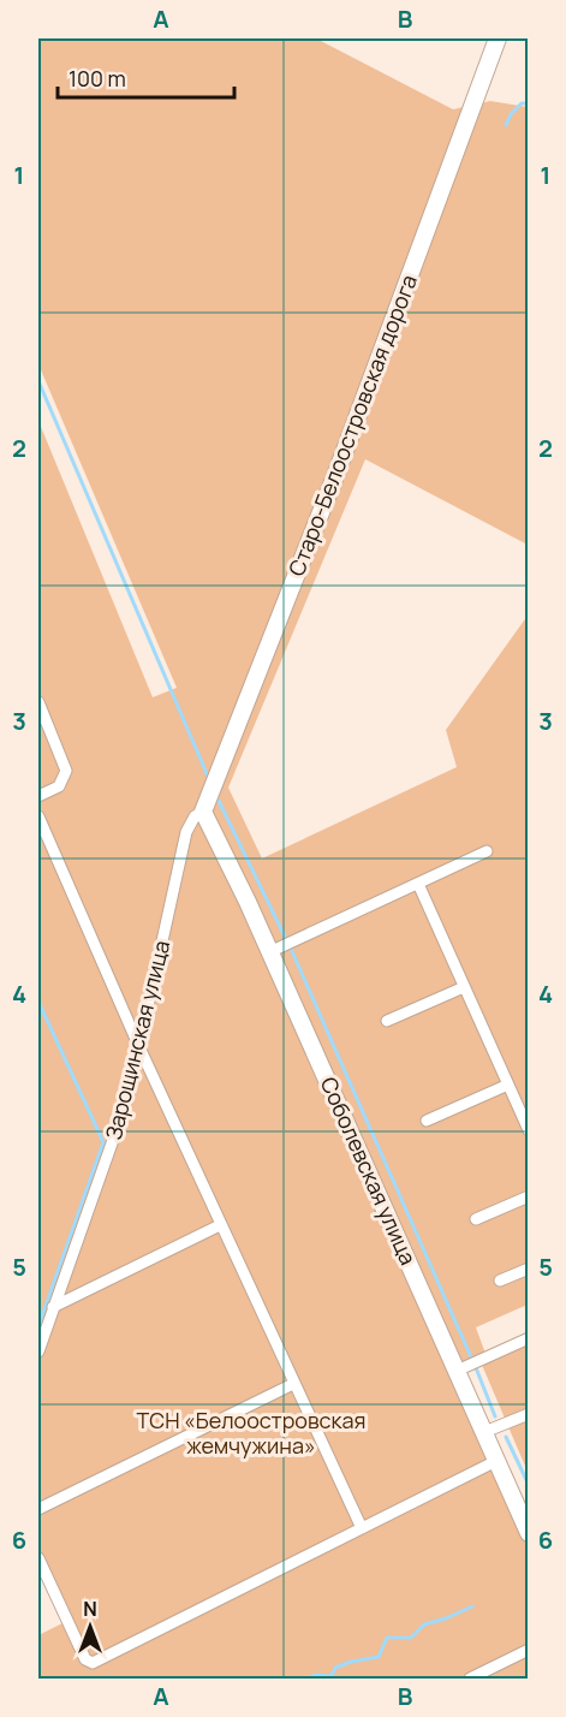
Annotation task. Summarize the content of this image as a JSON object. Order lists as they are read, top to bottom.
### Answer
{
  "streets": {
    "street": ["Старо-Белоостровская дорога", "Зарощинская улица", "Соболевская улица"]
  },
  "crossings": [
    ["Старо-Белоостровская дорога", "Зарощинская улица"],
    ["Старо-Белоостровская дорога", "Соболевская улица"],
    ["Зарощинская улица", "Соболевская улица"]
  ],
  "parks": ["ТСН «Белоостровская жемчужина»"],
  "scale_bar": "100 m",
  "north": "top",
  "grid": {
    "columns": ["A", "B"],
    "rows": [
      "1",
      "2",
      "3",
      "4",
      "5",
      "6"
    ]
  }
}
